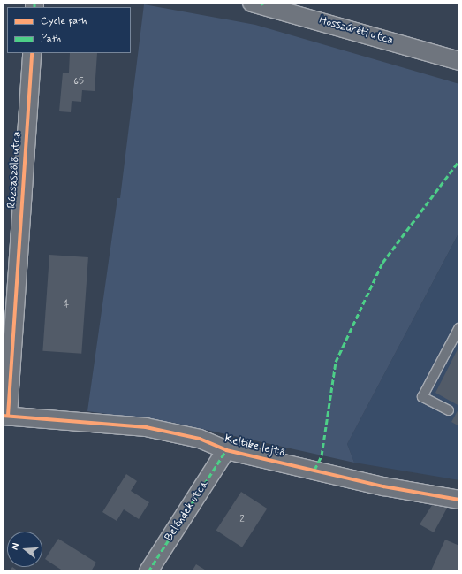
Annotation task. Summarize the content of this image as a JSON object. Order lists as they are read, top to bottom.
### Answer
{
  "streets": {
    "street": [
      "Hosszúréti utca",
      "Rózsaszőlő utca",
      "Keltike lejtő",
      "Beléndek utca"
    ]
  },
  "crossings": [
    ["Rózsaszőlő utca", "Keltike lejtő"],
    ["Keltike lejtő", "Beléndek utca"]
  ],
  "house_numbers": ["65", "4", "2"],
  "legend": ["Cycle path", "Path"],
  "north": "left"
}
